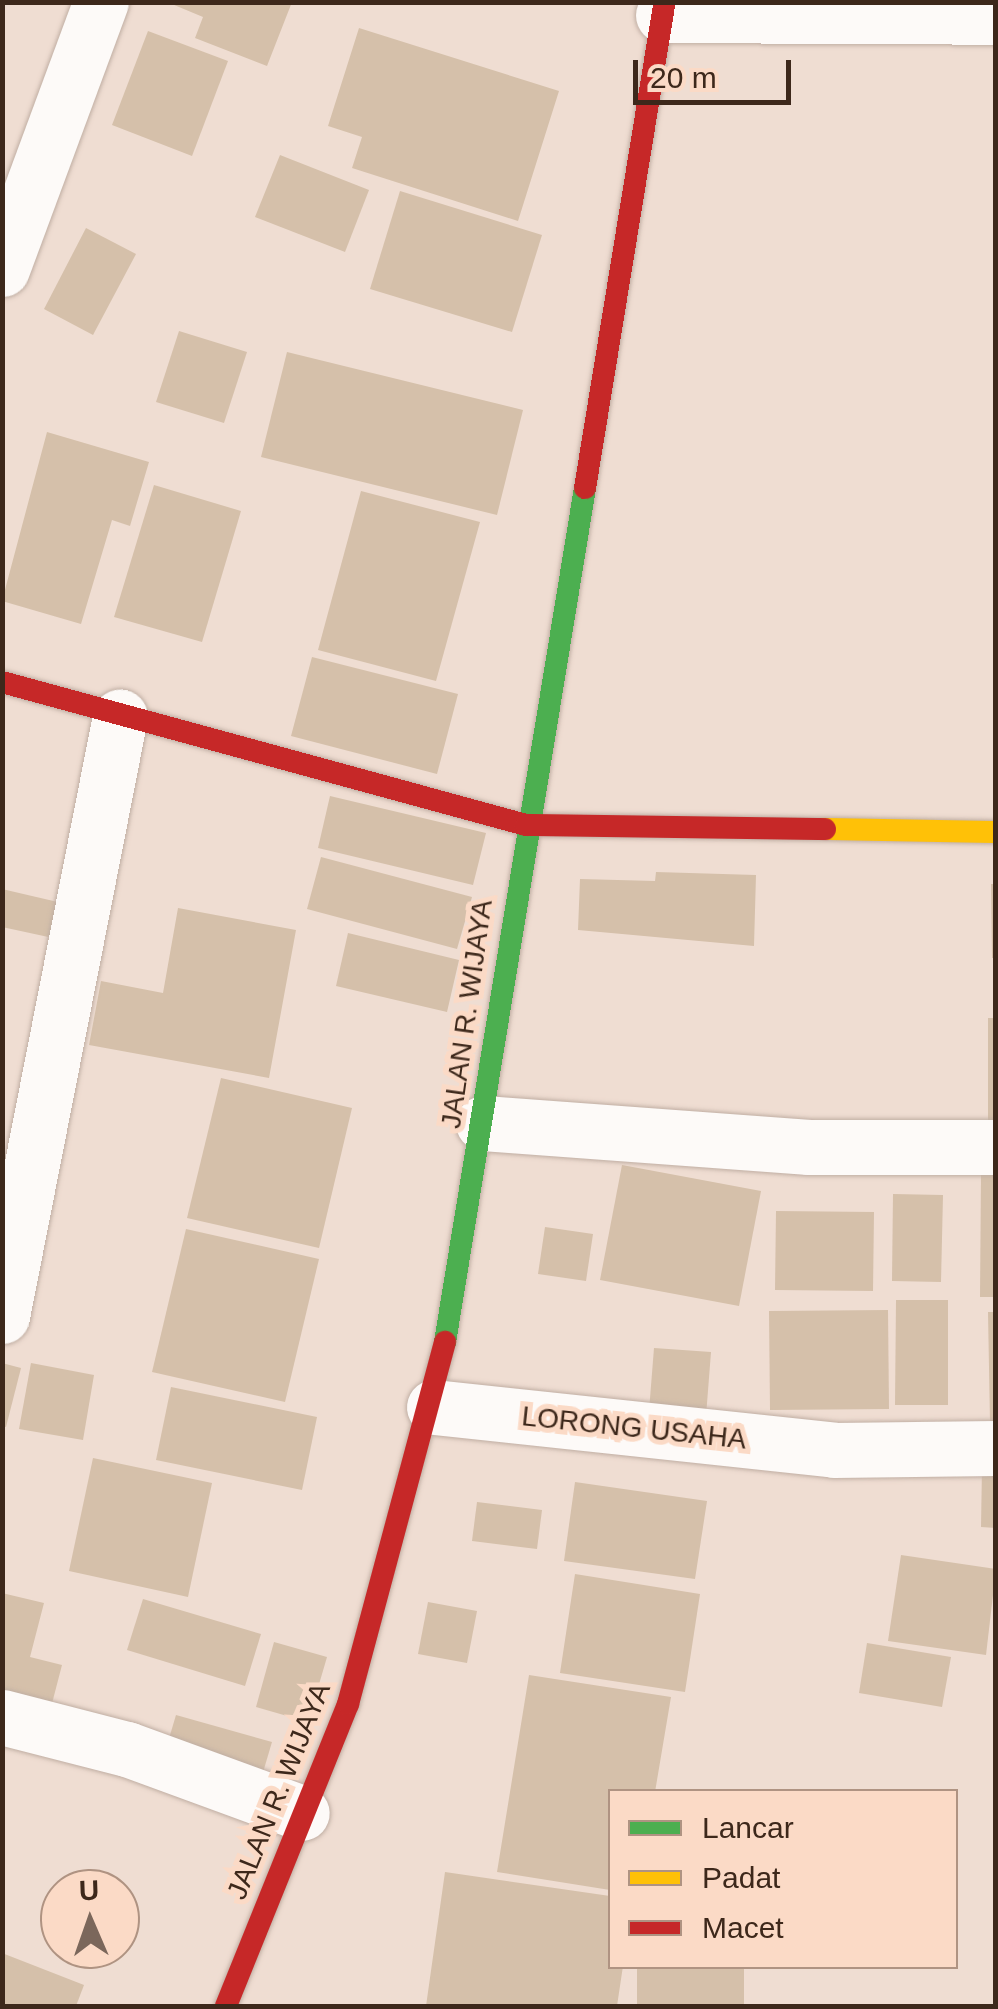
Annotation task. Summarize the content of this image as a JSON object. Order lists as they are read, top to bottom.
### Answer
{
  "streets": {
    "street": ["JALAN R. WIJAYA", "LORONG USAHA"]
  },
  "crossings": [
    ["JALAN R. WIJAYA", "LORONG USAHA"]
  ],
  "legend": ["Lancar", "Padat", "Macet"],
  "scale_bar": "20 m",
  "north": "top"
}
